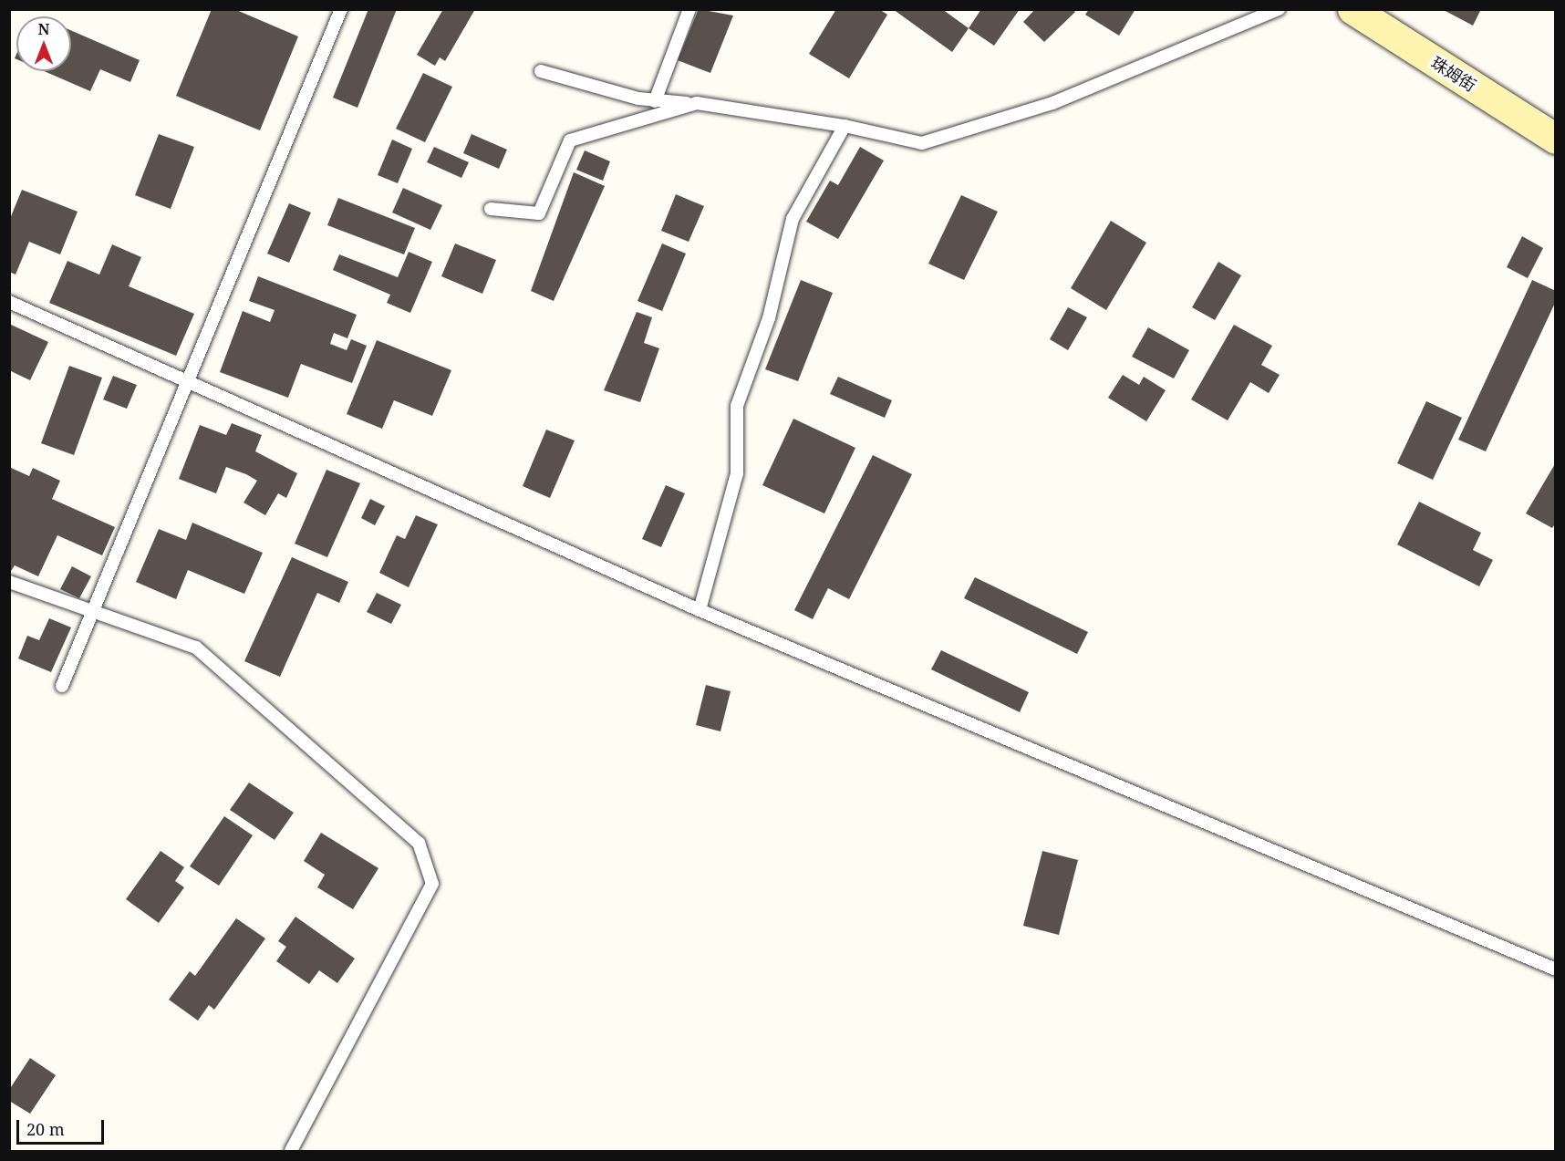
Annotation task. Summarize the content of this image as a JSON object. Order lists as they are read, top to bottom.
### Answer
{
  "streets": {
    "main road": ["珠姆街"]
  },
  "scale_bar": "20 m",
  "north": "top"
}
